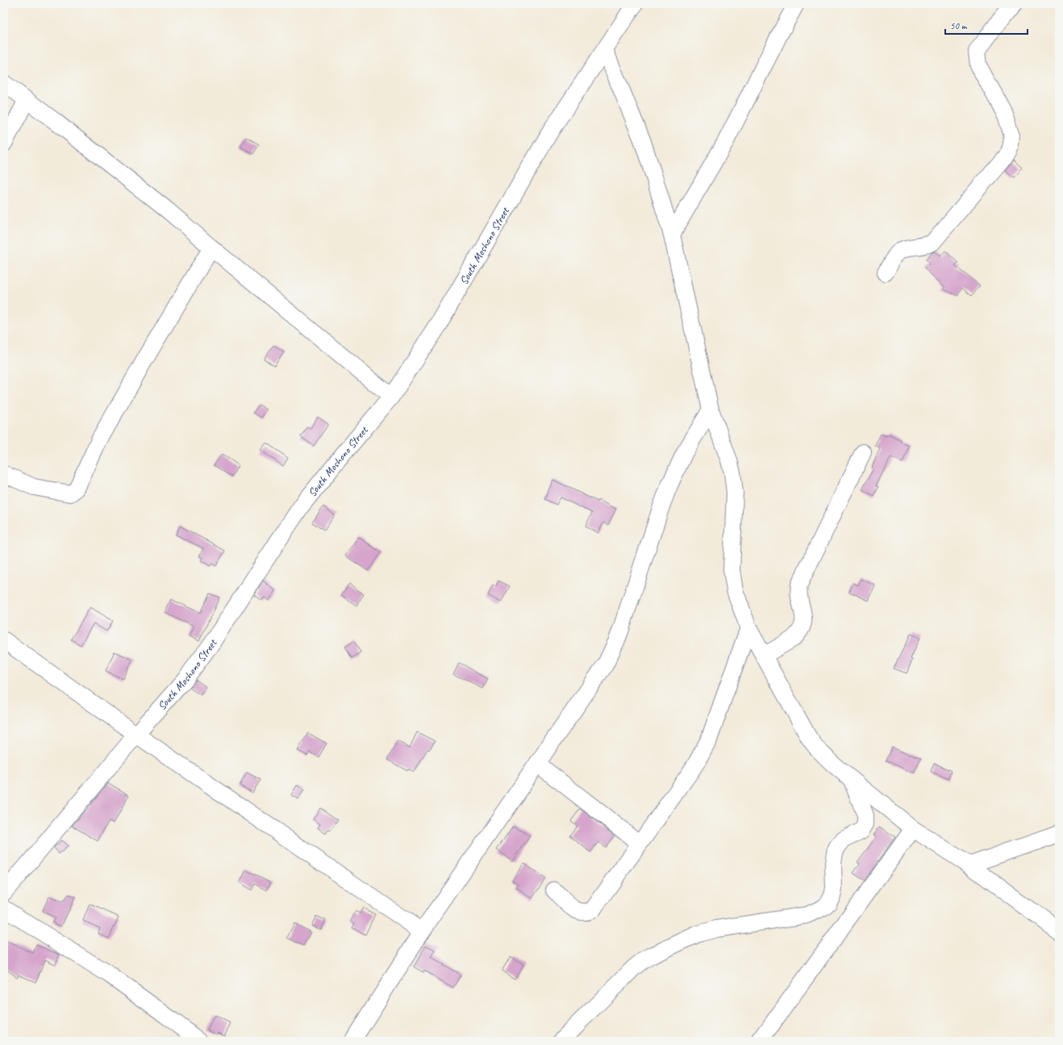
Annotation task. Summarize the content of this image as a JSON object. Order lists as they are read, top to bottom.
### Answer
{
  "streets": {
    "street": ["South Moshono Street"]
  },
  "scale_bar": "50 m"
}
